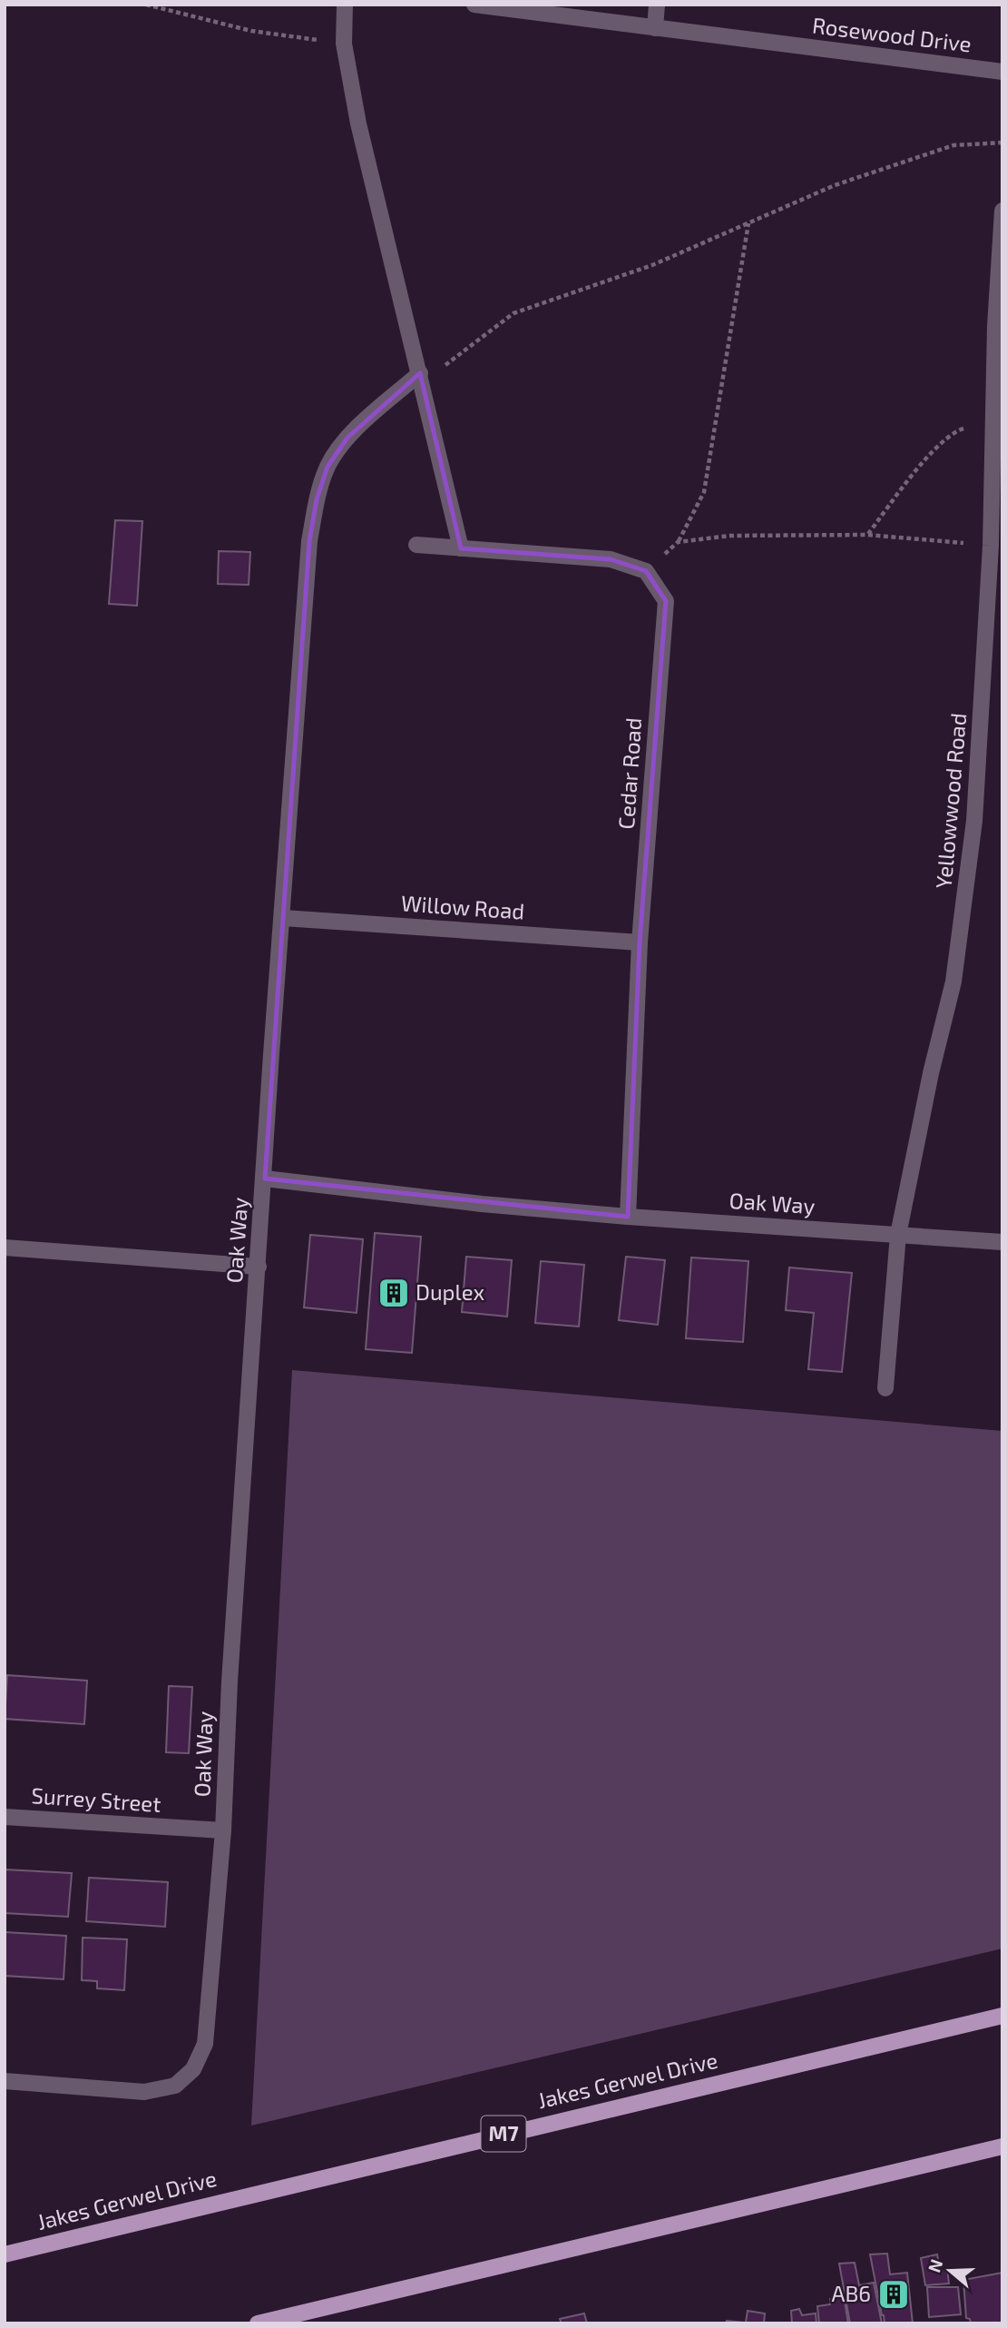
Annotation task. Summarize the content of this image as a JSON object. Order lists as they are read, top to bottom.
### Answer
{
  "streets": {
    "main road": ["Jakes Gerwel Drive", "M7"],
    "street": [
      "Rosewood Drive",
      "Cedar Road",
      "Yellowwood Road",
      "Willow Road",
      "Oak Way",
      "Surrey Street"
    ]
  },
  "crossings": [
    ["Cedar Road", "Willow Road"],
    ["Cedar Road", "Oak Way"],
    ["Yellowwood Road", "Oak Way"],
    ["Oak Way", "Surrey Street"]
  ],
  "places": {
    "building": ["Duplex", "AB6"]
  },
  "north": "left"
}
